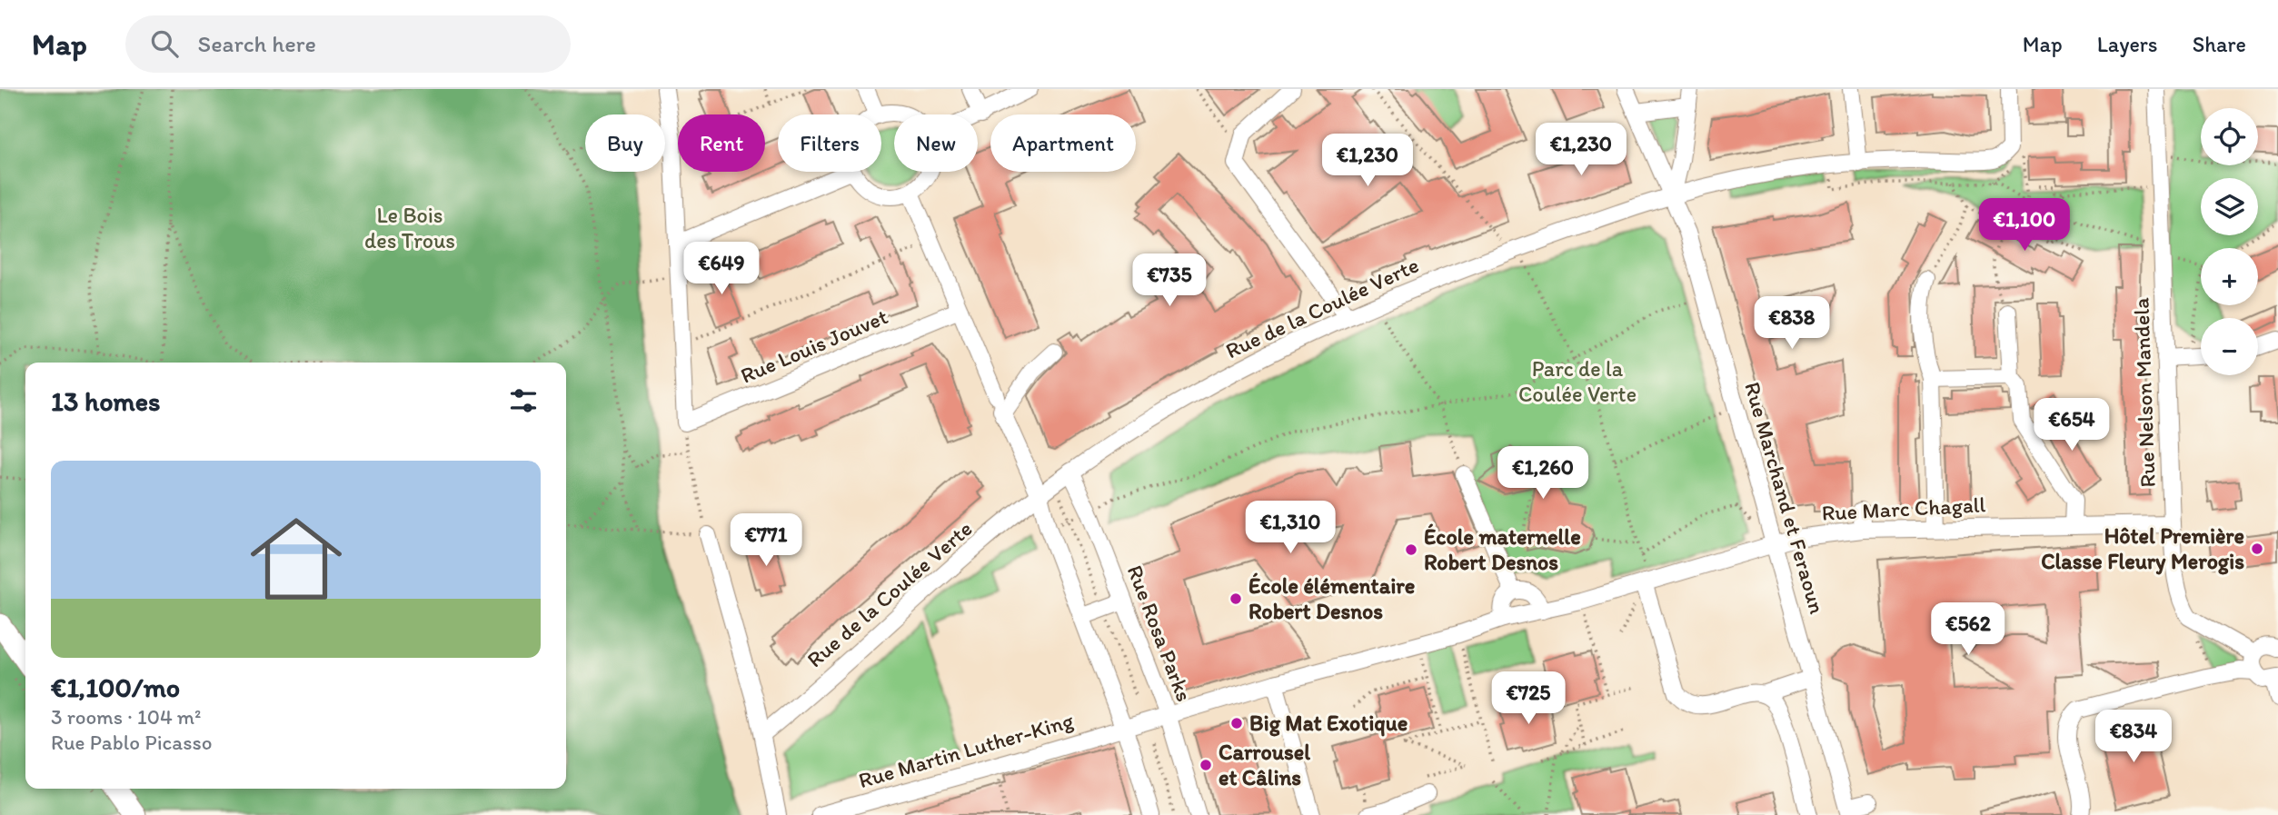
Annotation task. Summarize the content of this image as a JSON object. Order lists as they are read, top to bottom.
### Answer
{
  "streets": {
    "street": [
      "Rue de la Coulée Verte",
      "Rue Louis Jouvet",
      "Rue Nelson Mandela",
      "Rue Marchand et Feraoun",
      "Rue Marc Chagall",
      "Rue Rosa Parks",
      "Rue Martin Luther-King"
    ]
  },
  "crossings": [
    ["Rue de la Coulée Verte", "Rue Marchand et Feraoun"],
    ["Rue de la Coulée Verte", "Rue Rosa Parks"],
    ["Rue Nelson Mandela", "Rue Marc Chagall"],
    ["Rue Marchand et Feraoun", "Rue Marc Chagall"],
    ["Rue Marc Chagall", "Rue Martin Luther-King"],
    ["Rue Rosa Parks", "Rue Martin Luther-King"]
  ],
  "parks": ["Le Bois des Trous", "Parc de la Coulée Verte"],
  "places": [
    "Hôtel Première Classe Fleury Merogis",
    "École maternelle Robert Desnos",
    "École élémentaire Robert Desnos",
    "Big Mat Exotique",
    "Carrousel et Câlins"
  ],
  "page": {
    "header": "Map",
    "search": "Search here",
    "nav": ["Map", "Layers", "Share"],
    "map_buttons": ["+", "−"],
    "chip": [
      "Buy",
      "Rent",
      "Filters",
      "New",
      "Apartment"
    ],
    "price": [
      "€1,230",
      "€1,230",
      "€1,100",
      "€649",
      "€735",
      "€838",
      "€654",
      "€1,260",
      "€1,310",
      "€771",
      "€562",
      "€725",
      "€834"
    ],
    "heading": "13 homes",
    "list": [
      {
        "name": "€1,100/mo",
        "note": "3 rooms · 104 m² · Rue Pablo Picasso"
      }
    ]
  }
}
